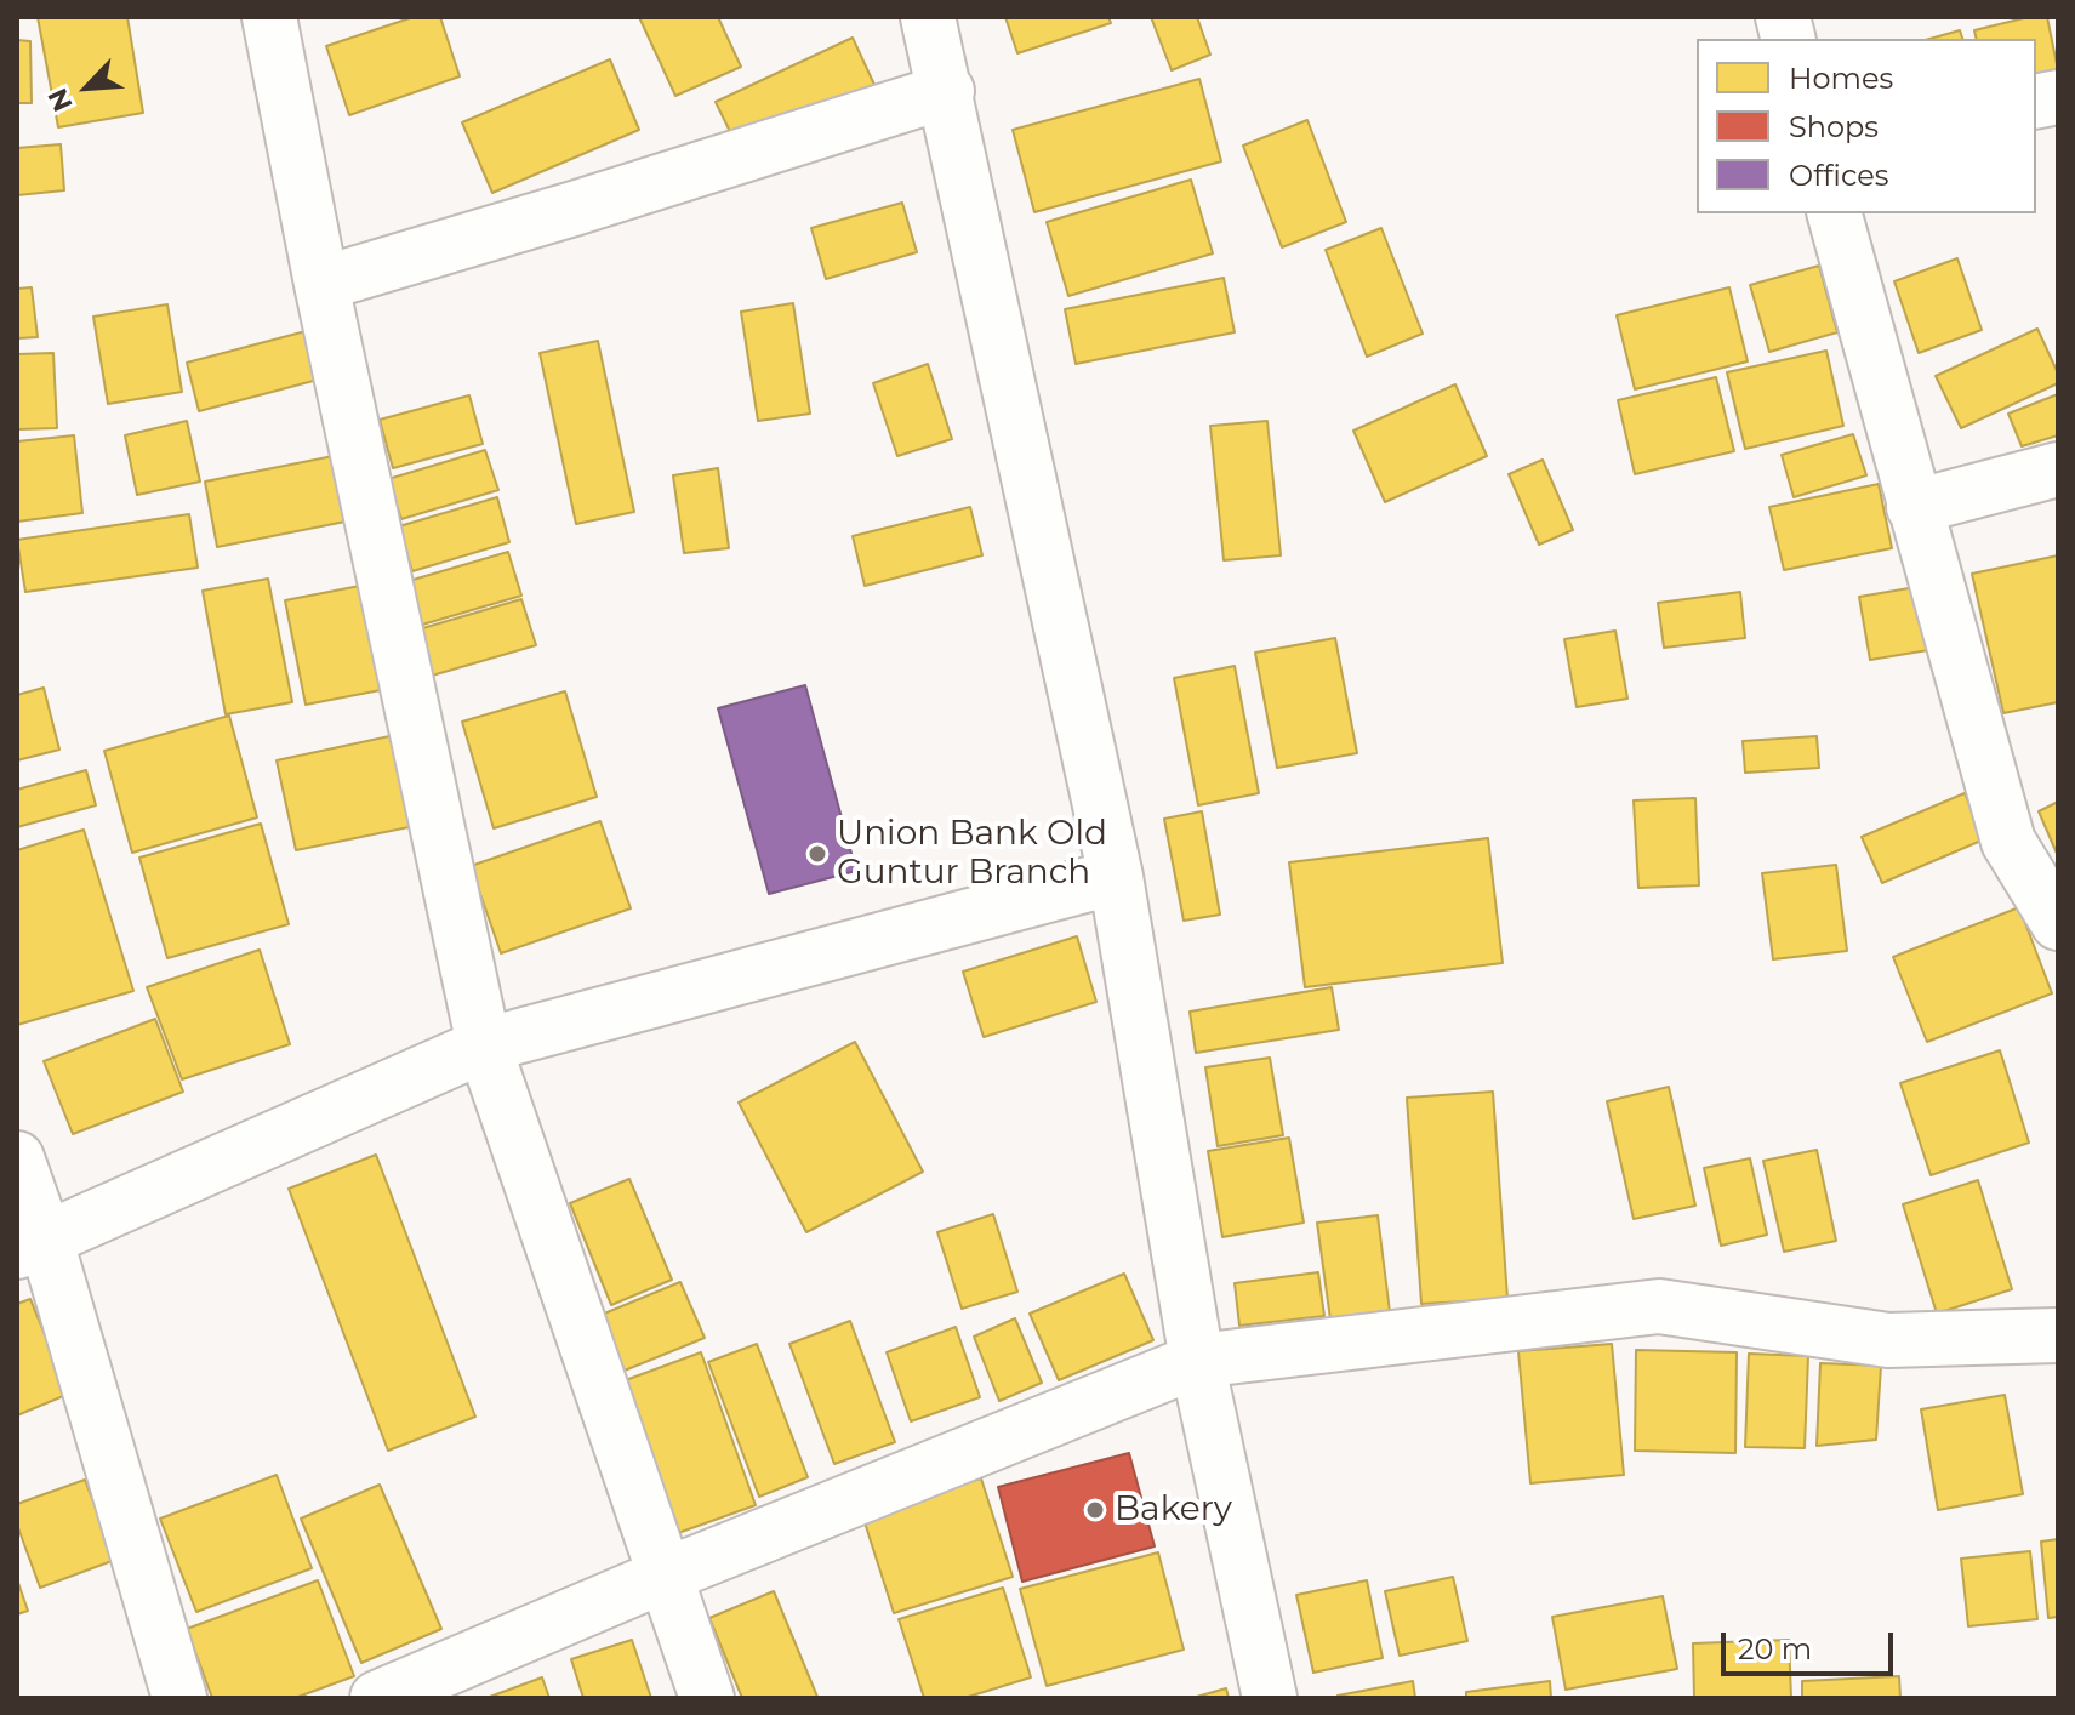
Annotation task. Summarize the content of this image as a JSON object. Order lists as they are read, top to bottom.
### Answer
{
  "places": ["Union Bank Old Guntur Branch", "Bakery"],
  "legend": ["Homes", "Shops", "Offices"],
  "scale_bar": "20 m",
  "north": "bottom left"
}
